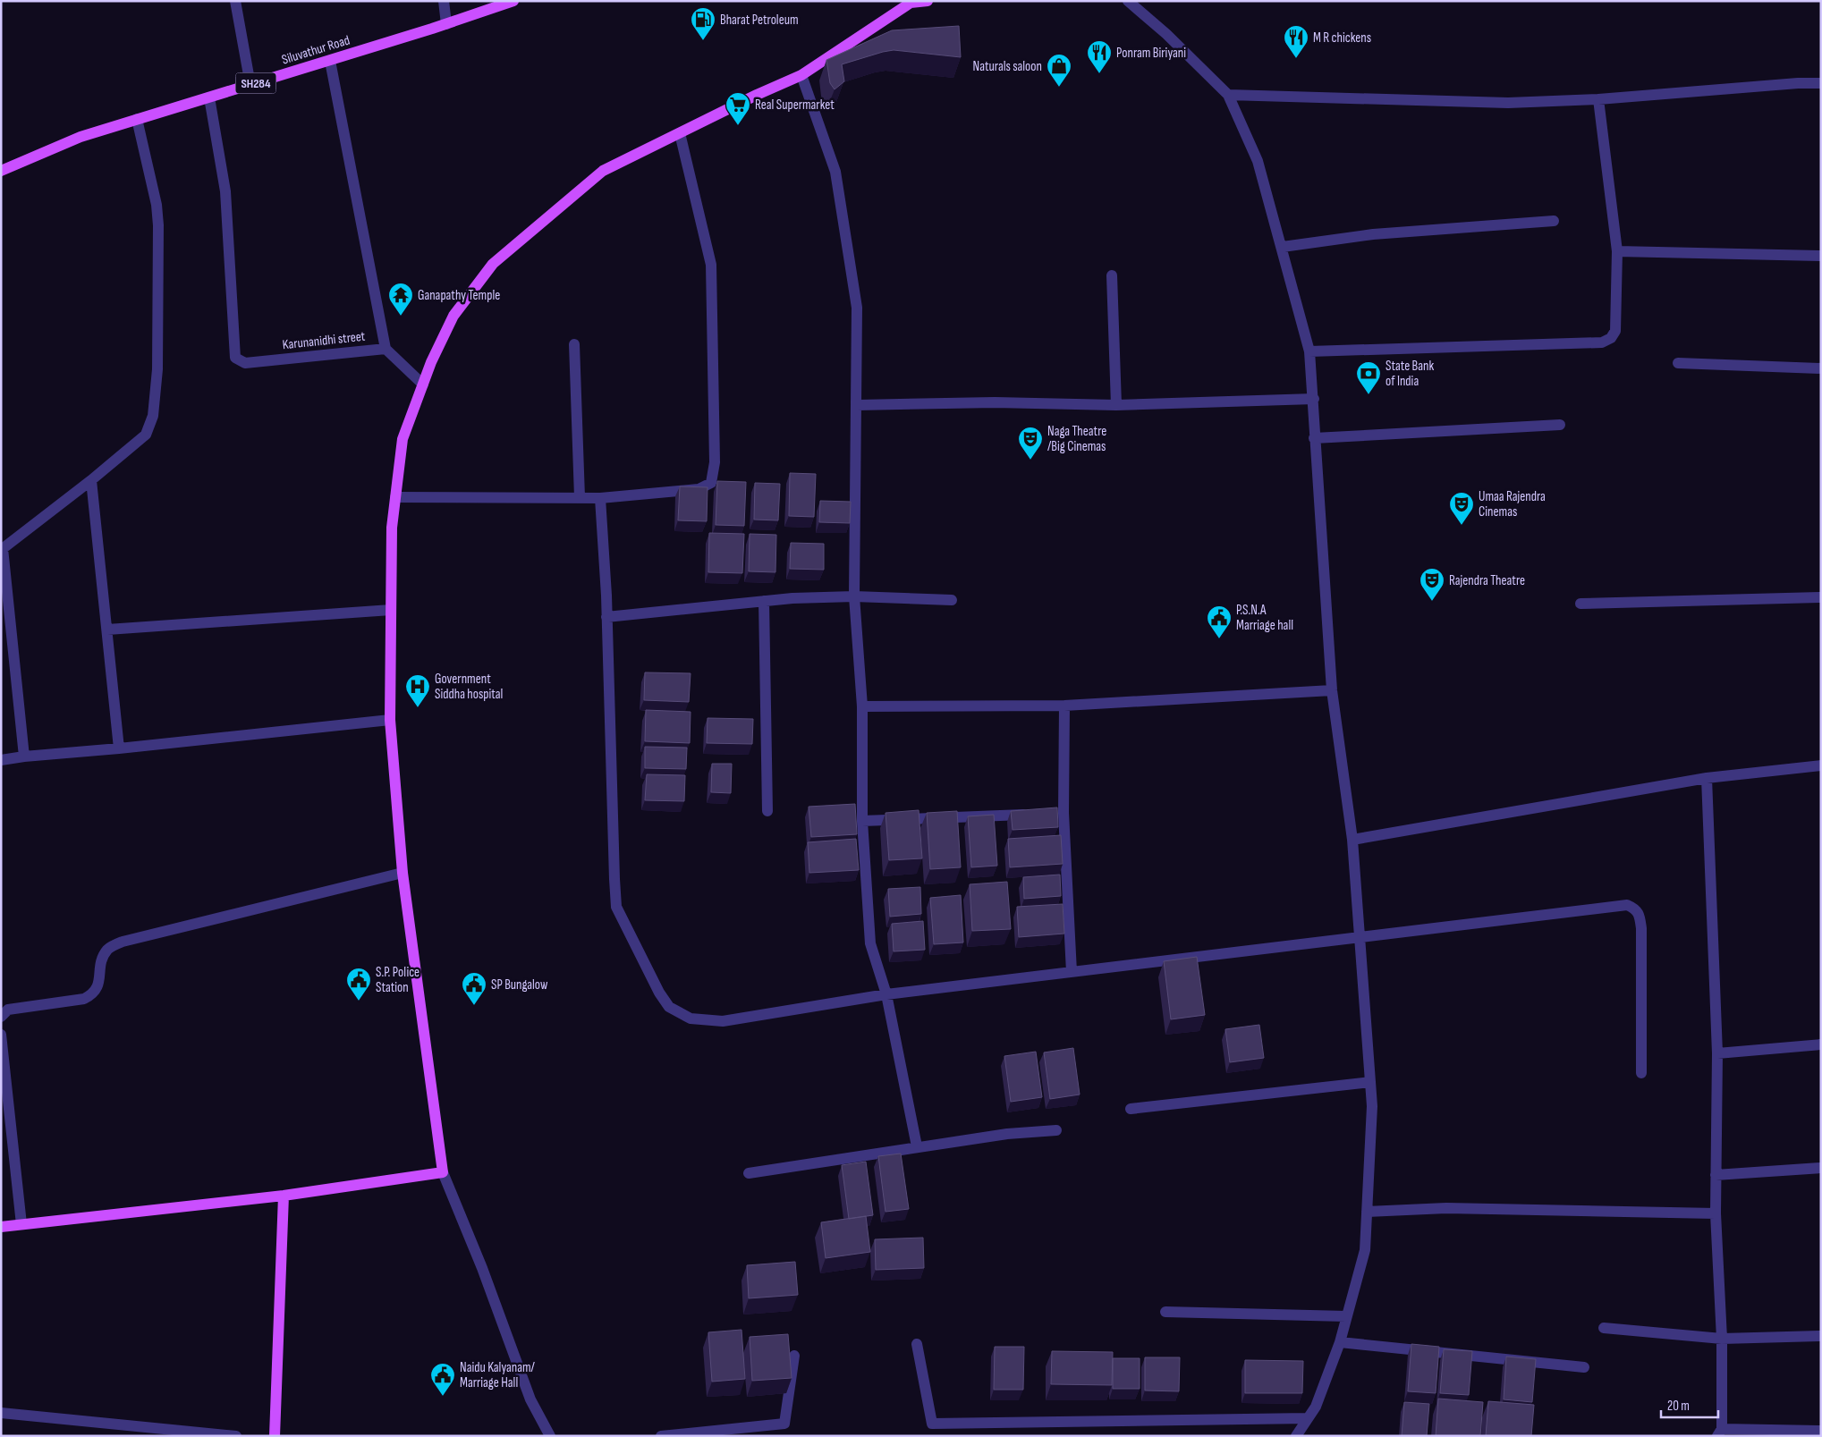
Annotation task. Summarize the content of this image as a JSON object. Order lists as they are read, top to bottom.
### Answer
{
  "streets": {
    "main road": ["Siluvathur Road", "SH284"],
    "street": ["Karunanidhi street"]
  },
  "crossings": [
    ["Siluvathur Road", "Karunanidhi street"]
  ],
  "places": {
    "fuel station": ["Bharat Petroleum"],
    "restaurant": ["M R chickens", "Ponram Biriyani"],
    "shop": ["Naturals saloon"],
    "supermarket": ["Real Supermarket"],
    "temple": ["Ganapathy Temple"],
    "bank": ["State Bank of India"],
    "theatre": ["Naga Theatre /Big Cinemas", "Umaa Rajendra Cinemas", "Rajendra Theatre"],
    "public building": [
      "P.S.N.A Marriage hall",
      "S.P. Police Station",
      "SP Bungalow",
      "Naidu Kalyanam/ Marriage Hall"
    ],
    "hospital": ["Government Siddha hospital"]
  },
  "scale_bar": "20 m"
}
